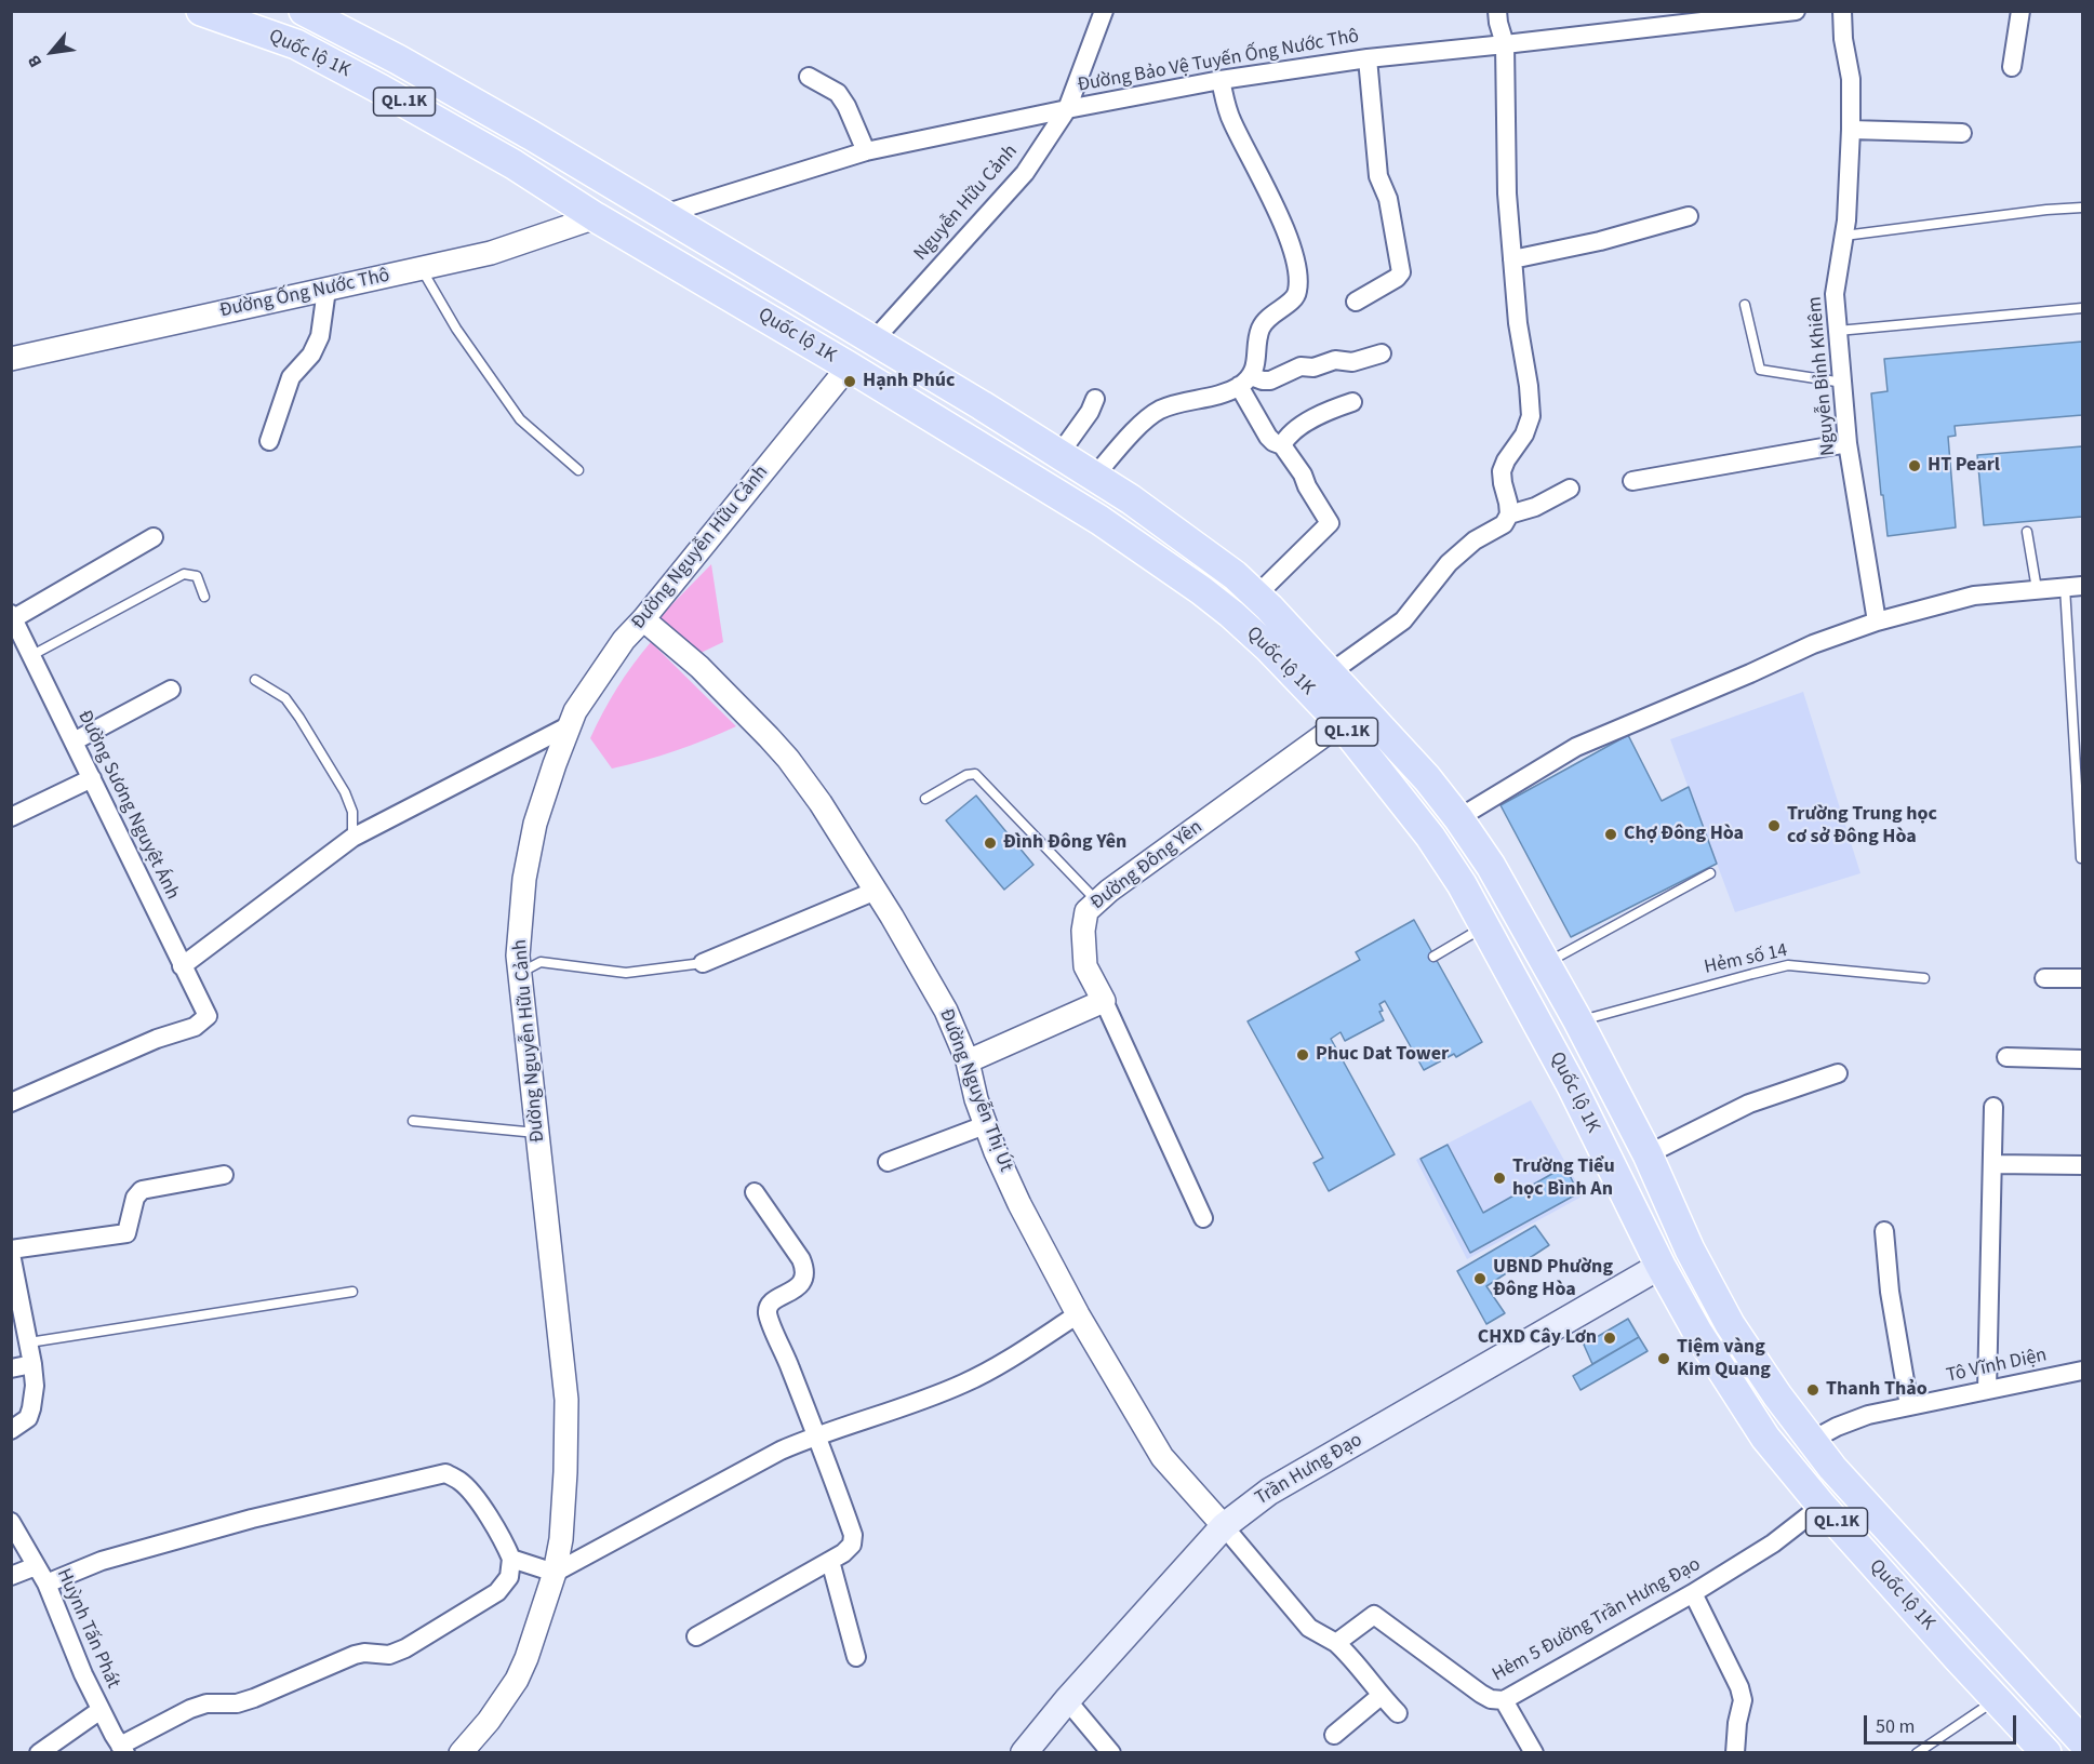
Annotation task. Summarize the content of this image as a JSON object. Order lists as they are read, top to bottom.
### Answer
{
  "streets": {
    "main road": ["Quốc lộ 1K", "QL.1K", "Trần Hưng Đạo"],
    "street": [
      "Đường Bảo Vệ Tuyến Ống Nước Thô",
      "Nguyễn Hữu Cảnh",
      "Đường Ống Nước Thô",
      "Nguyễn Bỉnh Khiêm",
      "Đường Nguyễn Hữu Cảnh",
      "Đường Sương Nguyệt Ánh",
      "Đường Đông Yên",
      "Đường Nguyễn Thị Út",
      "Tô Vĩnh Diện",
      "Hẻm 5 Đường Trần Hưng Đạo",
      "Huỳnh Tấn Phát"
    ],
    "lane": ["Hẻm số 14"]
  },
  "crossings": [
    ["Quốc lộ 1K", "Đường Bảo Vệ Tuyến Ống Nước Thô"],
    ["Quốc lộ 1K", "Nguyễn Hữu Cảnh"],
    ["Quốc lộ 1K", "Đường Ống Nước Thô"],
    ["Quốc lộ 1K", "Đường Nguyễn Hữu Cảnh"],
    ["Quốc lộ 1K", "Đường Đông Yên"],
    ["Quốc lộ 1K", "Hẻm số 14"],
    ["Quốc lộ 1K", "Tô Vĩnh Diện"],
    ["Quốc lộ 1K", "Trần Hưng Đạo"],
    ["Quốc lộ 1K", "Hẻm 5 Đường Trần Hưng Đạo"],
    ["Đường Bảo Vệ Tuyến Ống Nước Thô", "Nguyễn Hữu Cảnh"],
    ["Đường Nguyễn Hữu Cảnh", "Đường Nguyễn Thị Út"],
    ["Đường Nguyễn Thị Út", "Trần Hưng Đạo"]
  ],
  "places": [
    "Hạnh Phúc",
    "HT Pearl",
    "Trường Trung học cơ sở Đông Hòa",
    "Chợ Đông Hòa",
    "Đình Đông Yên",
    "Phuc Dat Tower",
    "Trường Tiểu học Bình An",
    "UBND Phường Đông Hòa",
    "CHXD Cây Lơn",
    "Tiệm vàng Kim Quang",
    "Thanh Thảo"
  ],
  "scale_bar": "50 m",
  "north": "bottom left"
}
